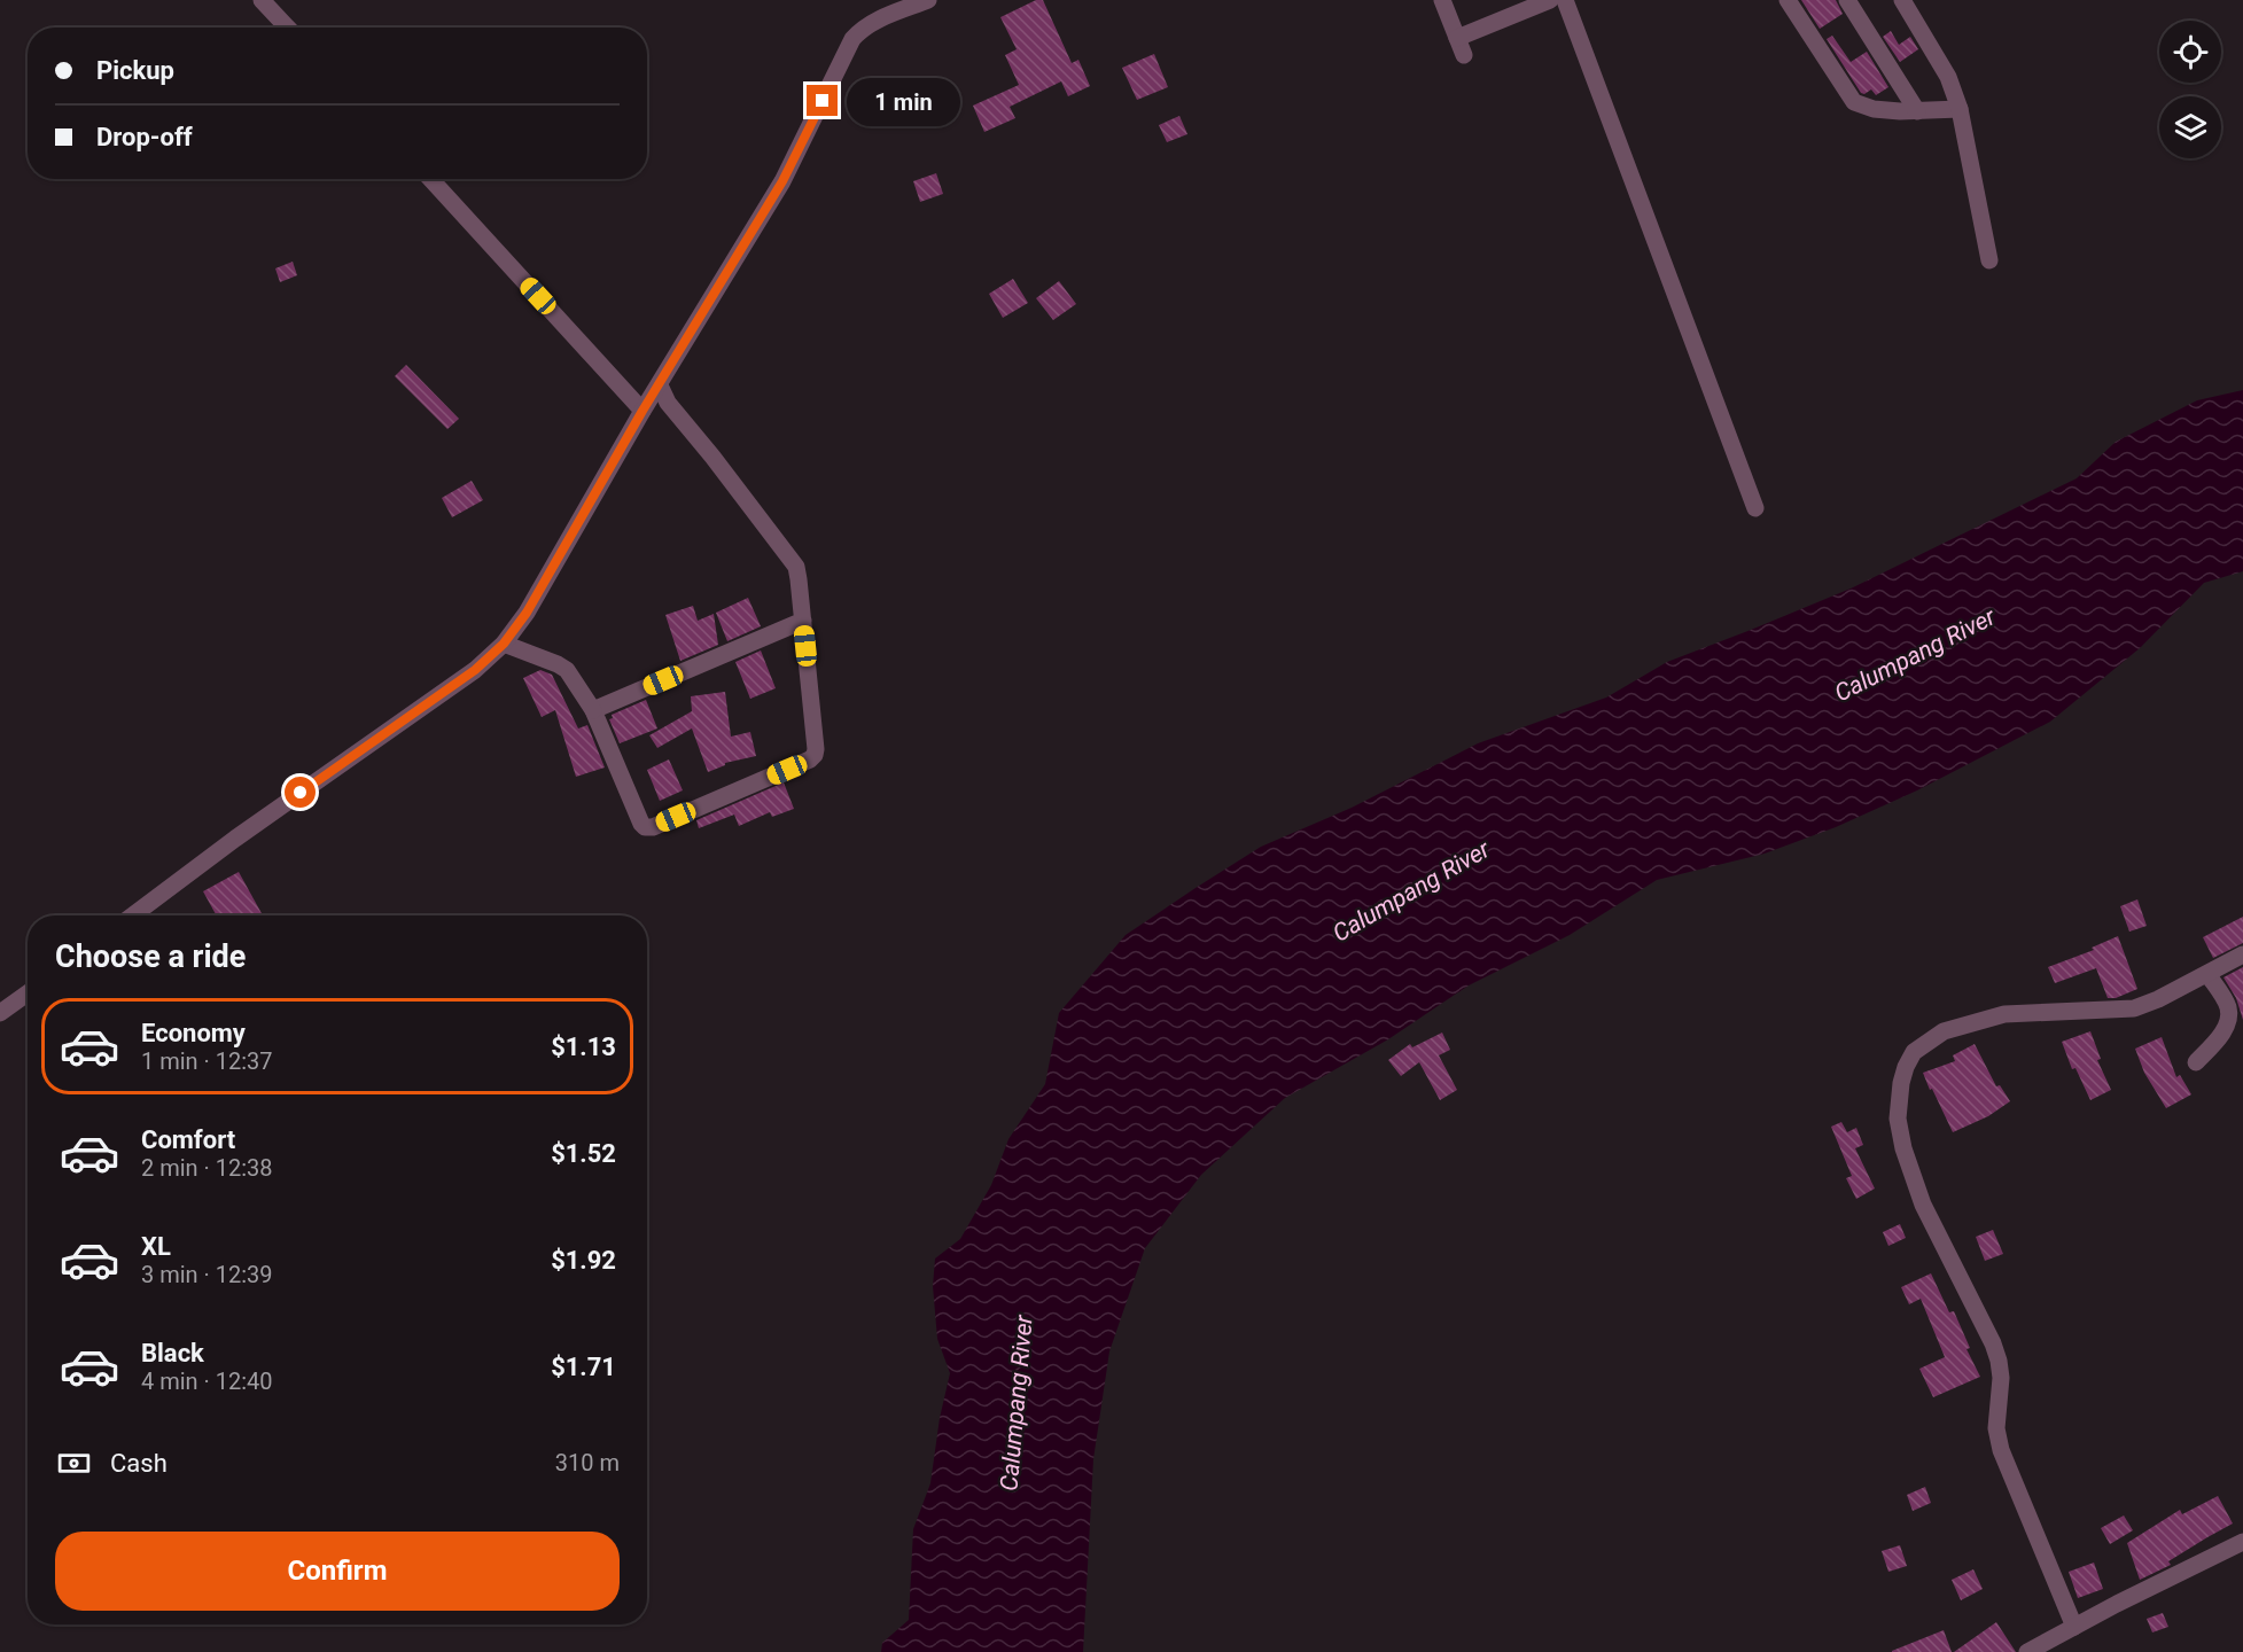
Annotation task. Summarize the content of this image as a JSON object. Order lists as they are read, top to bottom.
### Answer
{
  "water": ["Calumpang River"],
  "page": {
    "banner": ["Pickup", "Drop-off"],
    "bubble": "1 min",
    "heading": "Choose a ride",
    "list": [
      {
        "name": "Economy",
        "note": "1 min · 12:37",
        "value": "$1.13"
      },
      {
        "name": "Comfort",
        "note": "2 min · 12:38",
        "value": "$1.52"
      },
      {
        "name": "XL",
        "note": "3 min · 12:39",
        "value": "$1.92"
      },
      {
        "name": "Black",
        "note": "4 min · 12:40",
        "value": "$1.71"
      }
    ],
    "pay": ["Cash", "310 m"],
    "buttons": "Confirm"
  }
}
